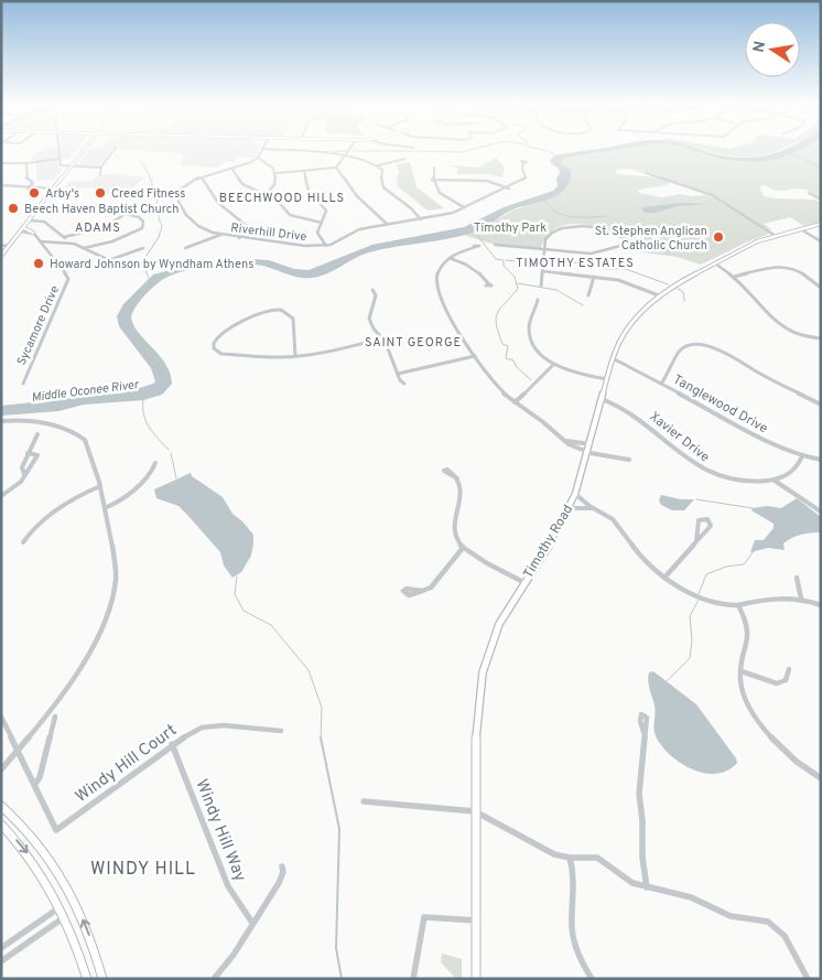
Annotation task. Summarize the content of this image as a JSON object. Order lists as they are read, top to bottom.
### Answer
{
  "streets": {
    "main road": ["Timothy Road"],
    "street": [
      "Riverhill Drive",
      "Sycamore Drive",
      "Tanglewood Drive",
      "Xavier Drive",
      "Windy Hill Court",
      "Windy Hill Way"
    ]
  },
  "crossings": [
    ["Tanglewood Drive", "Timothy Road"],
    ["Xavier Drive", "Timothy Road"],
    ["Windy Hill Court", "Windy Hill Way"]
  ],
  "districts": [
    "BEECHWOOD HILLS",
    "ADAMS",
    "TIMOTHY ESTATES",
    "SAINT GEORGE",
    "WINDY HILL"
  ],
  "water": ["Middle Oconee River"],
  "parks": ["Timothy Park"],
  "places": [
    "Arby's",
    "Creed Fitness",
    "Beech Haven Baptist Church",
    "St. Stephen Anglican Catholic Church",
    "Howard Johnson by Wyndham Athens"
  ],
  "north": "left"
}
